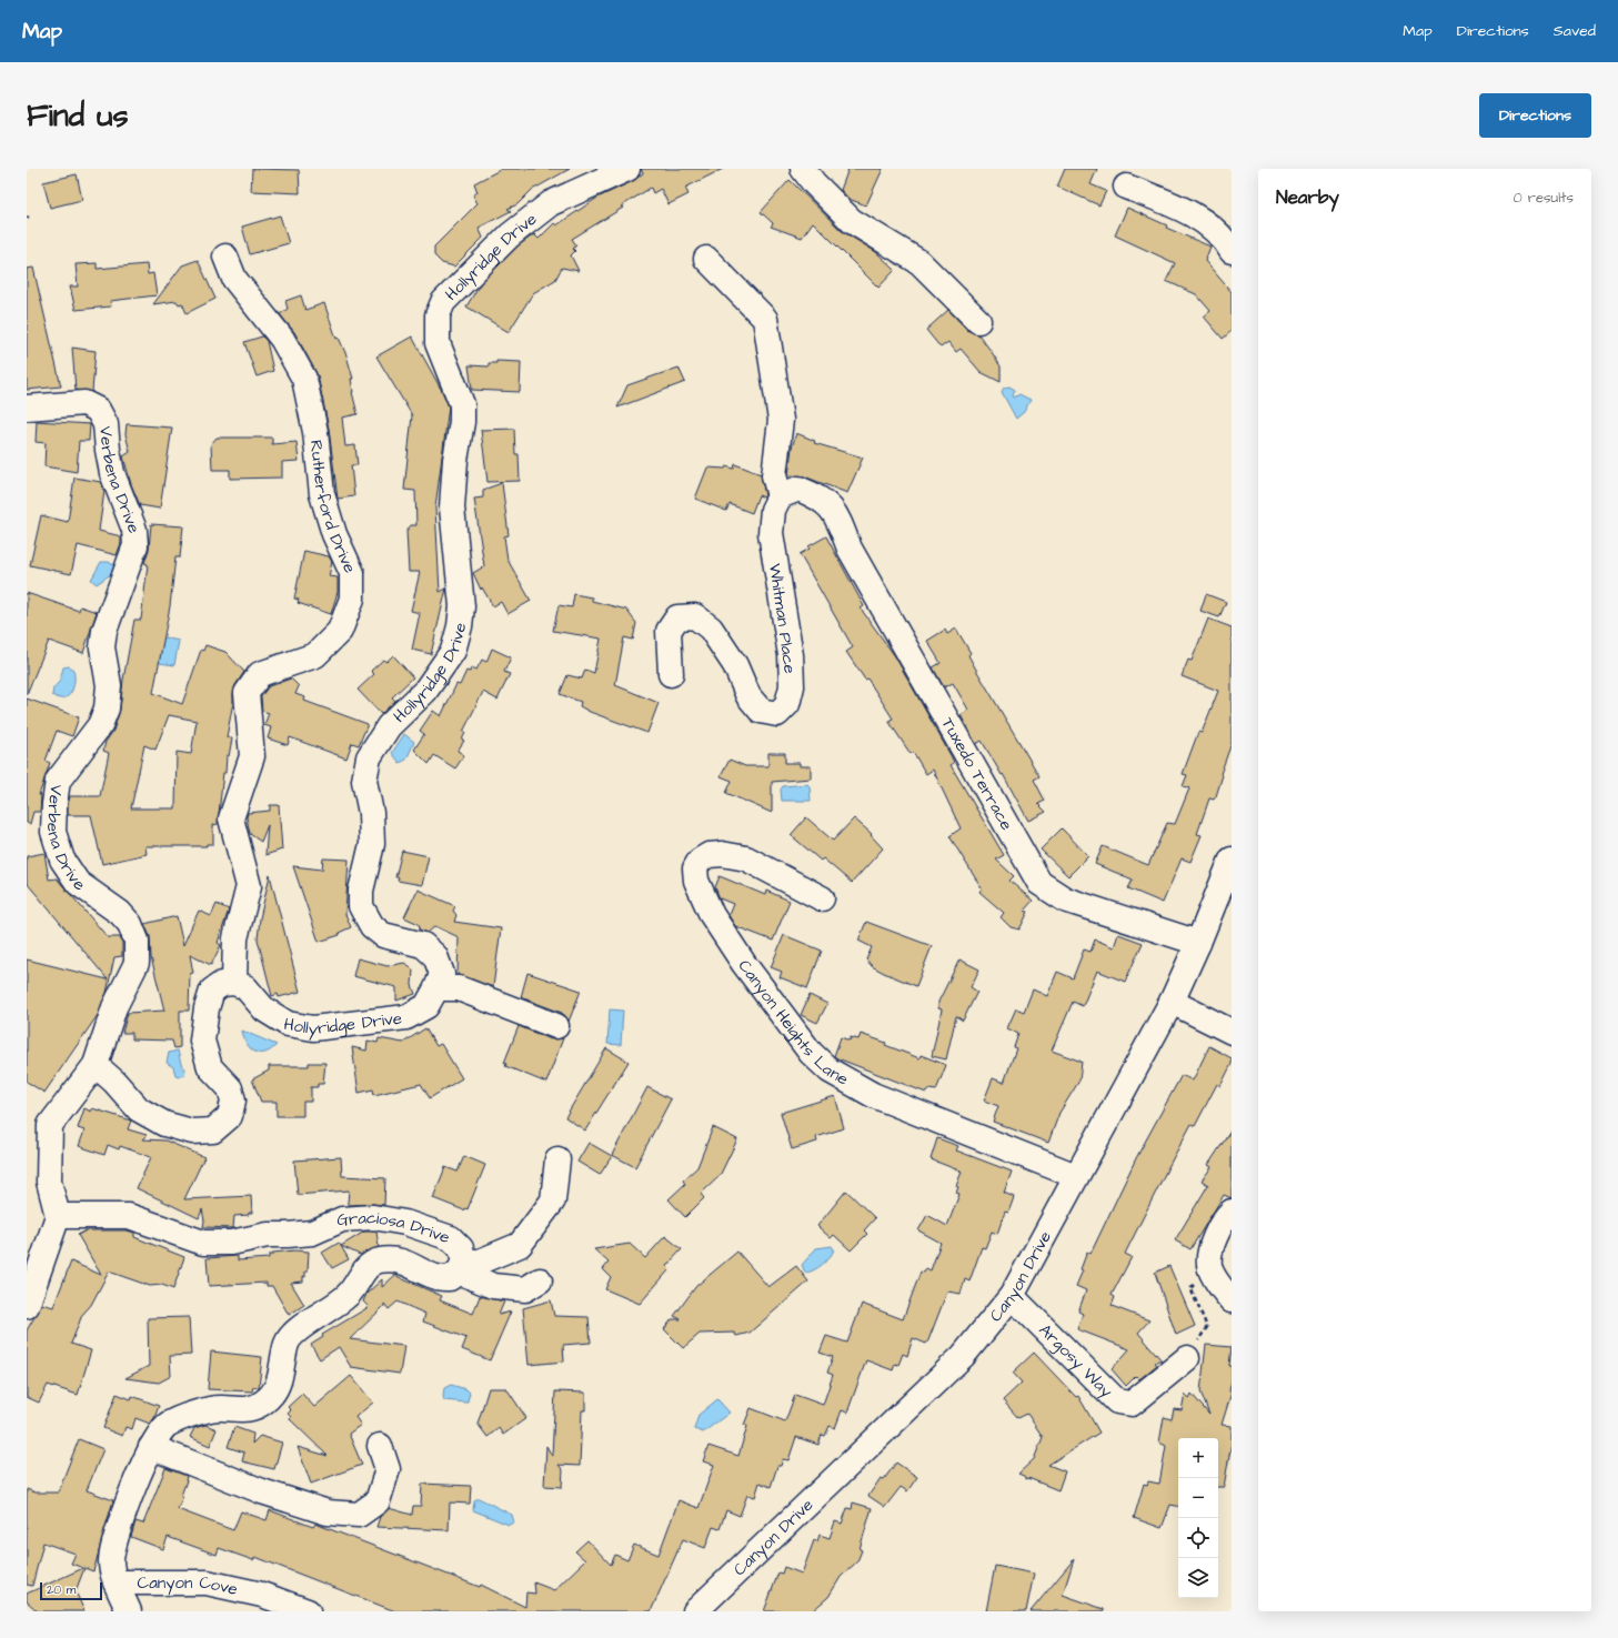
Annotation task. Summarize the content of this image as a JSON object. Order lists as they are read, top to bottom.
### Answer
{
  "streets": {
    "street": [
      "Hollyridge Drive",
      "Verbena Drive",
      "Rutherford Drive",
      "Whitman Place",
      "Tuxedo Terrace",
      "Canyon Heights Lane",
      "Graciosa Drive",
      "Canyon Drive",
      "Argosy Way",
      "Canyon Cove"
    ]
  },
  "crossings": [
    ["Hollyridge Drive", "Rutherford Drive"],
    ["Whitman Place", "Tuxedo Terrace"],
    ["Tuxedo Terrace", "Canyon Drive"],
    ["Canyon Heights Lane", "Canyon Drive"],
    ["Graciosa Drive", "Canyon Cove"],
    ["Canyon Drive", "Argosy Way"]
  ],
  "scale_bar": "20 m",
  "page": {
    "header": "Map",
    "nav": ["Map", "Directions", "Saved"],
    "buttons": "Directions",
    "title": "Find us",
    "heading": ["Nearby", "0 results"],
    "map_buttons": ["+", "−"],
    "scale": "20 m"
  }
}
